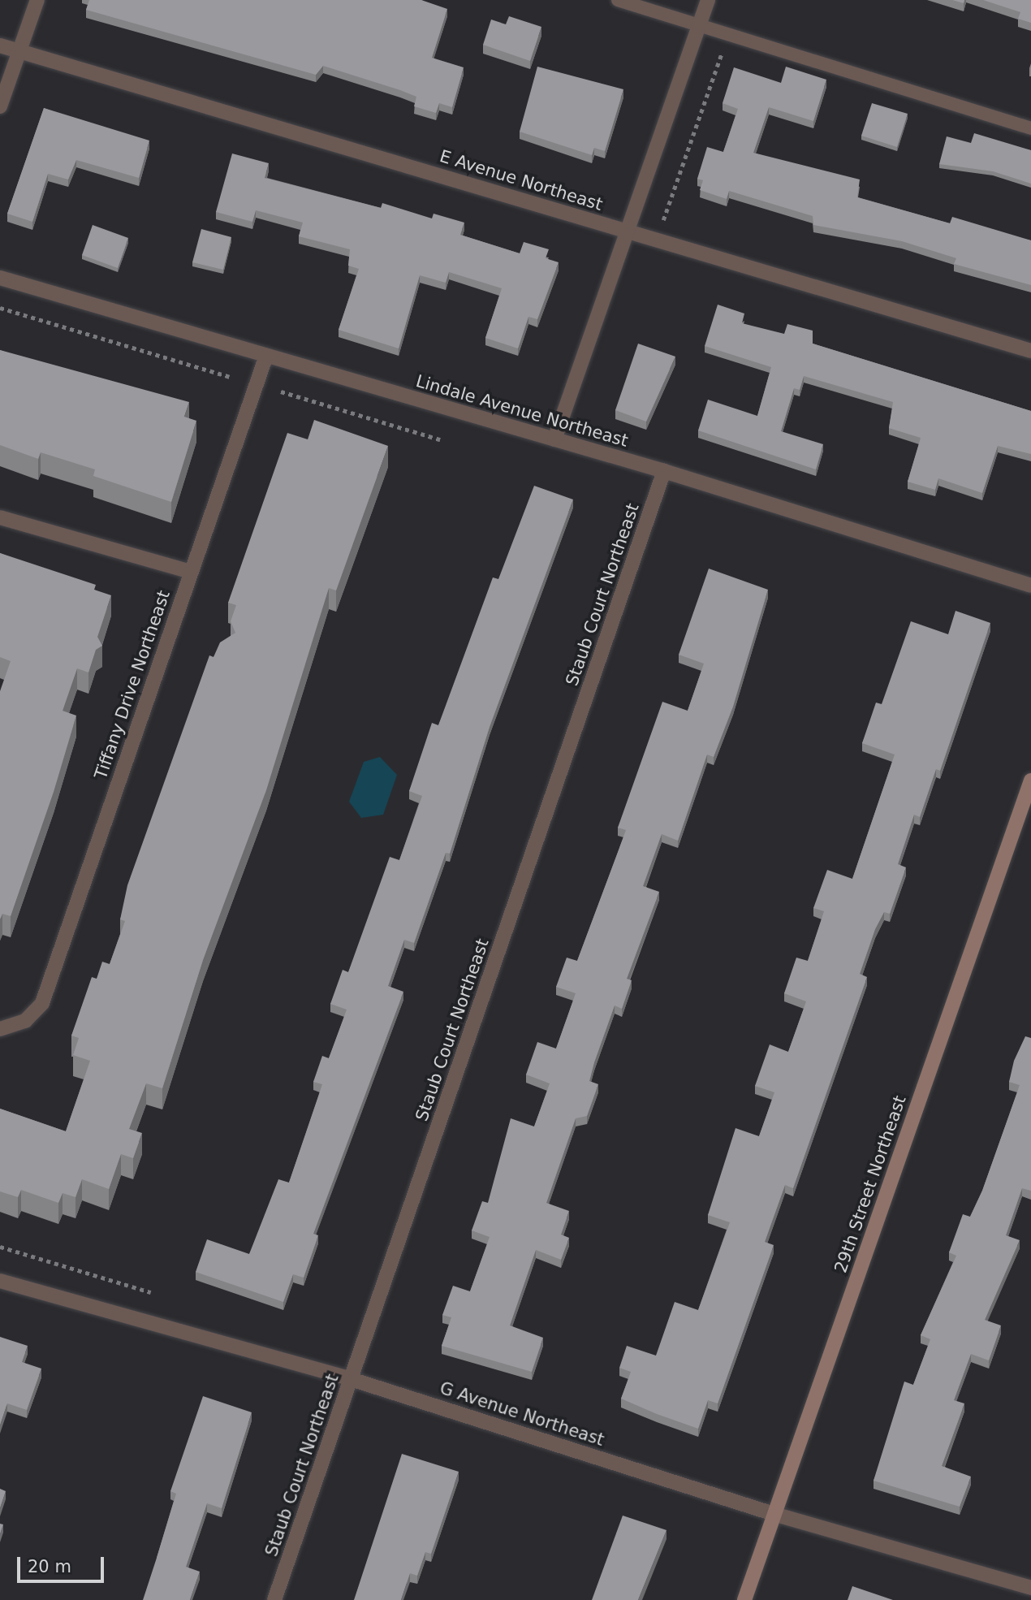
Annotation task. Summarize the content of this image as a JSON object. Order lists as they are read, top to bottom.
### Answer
{
  "streets": {
    "main road": ["29th Street Northeast"],
    "street": [
      "E Avenue Northeast",
      "Lindale Avenue Northeast",
      "Staub Court Northeast",
      "Tiffany Drive Northeast",
      "G Avenue Northeast"
    ]
  },
  "crossings": [
    ["Lindale Avenue Northeast", "Staub Court Northeast"],
    ["Lindale Avenue Northeast", "Tiffany Drive Northeast"],
    ["Staub Court Northeast", "G Avenue Northeast"],
    ["29th Street Northeast", "G Avenue Northeast"]
  ],
  "scale_bar": "20 m"
}
